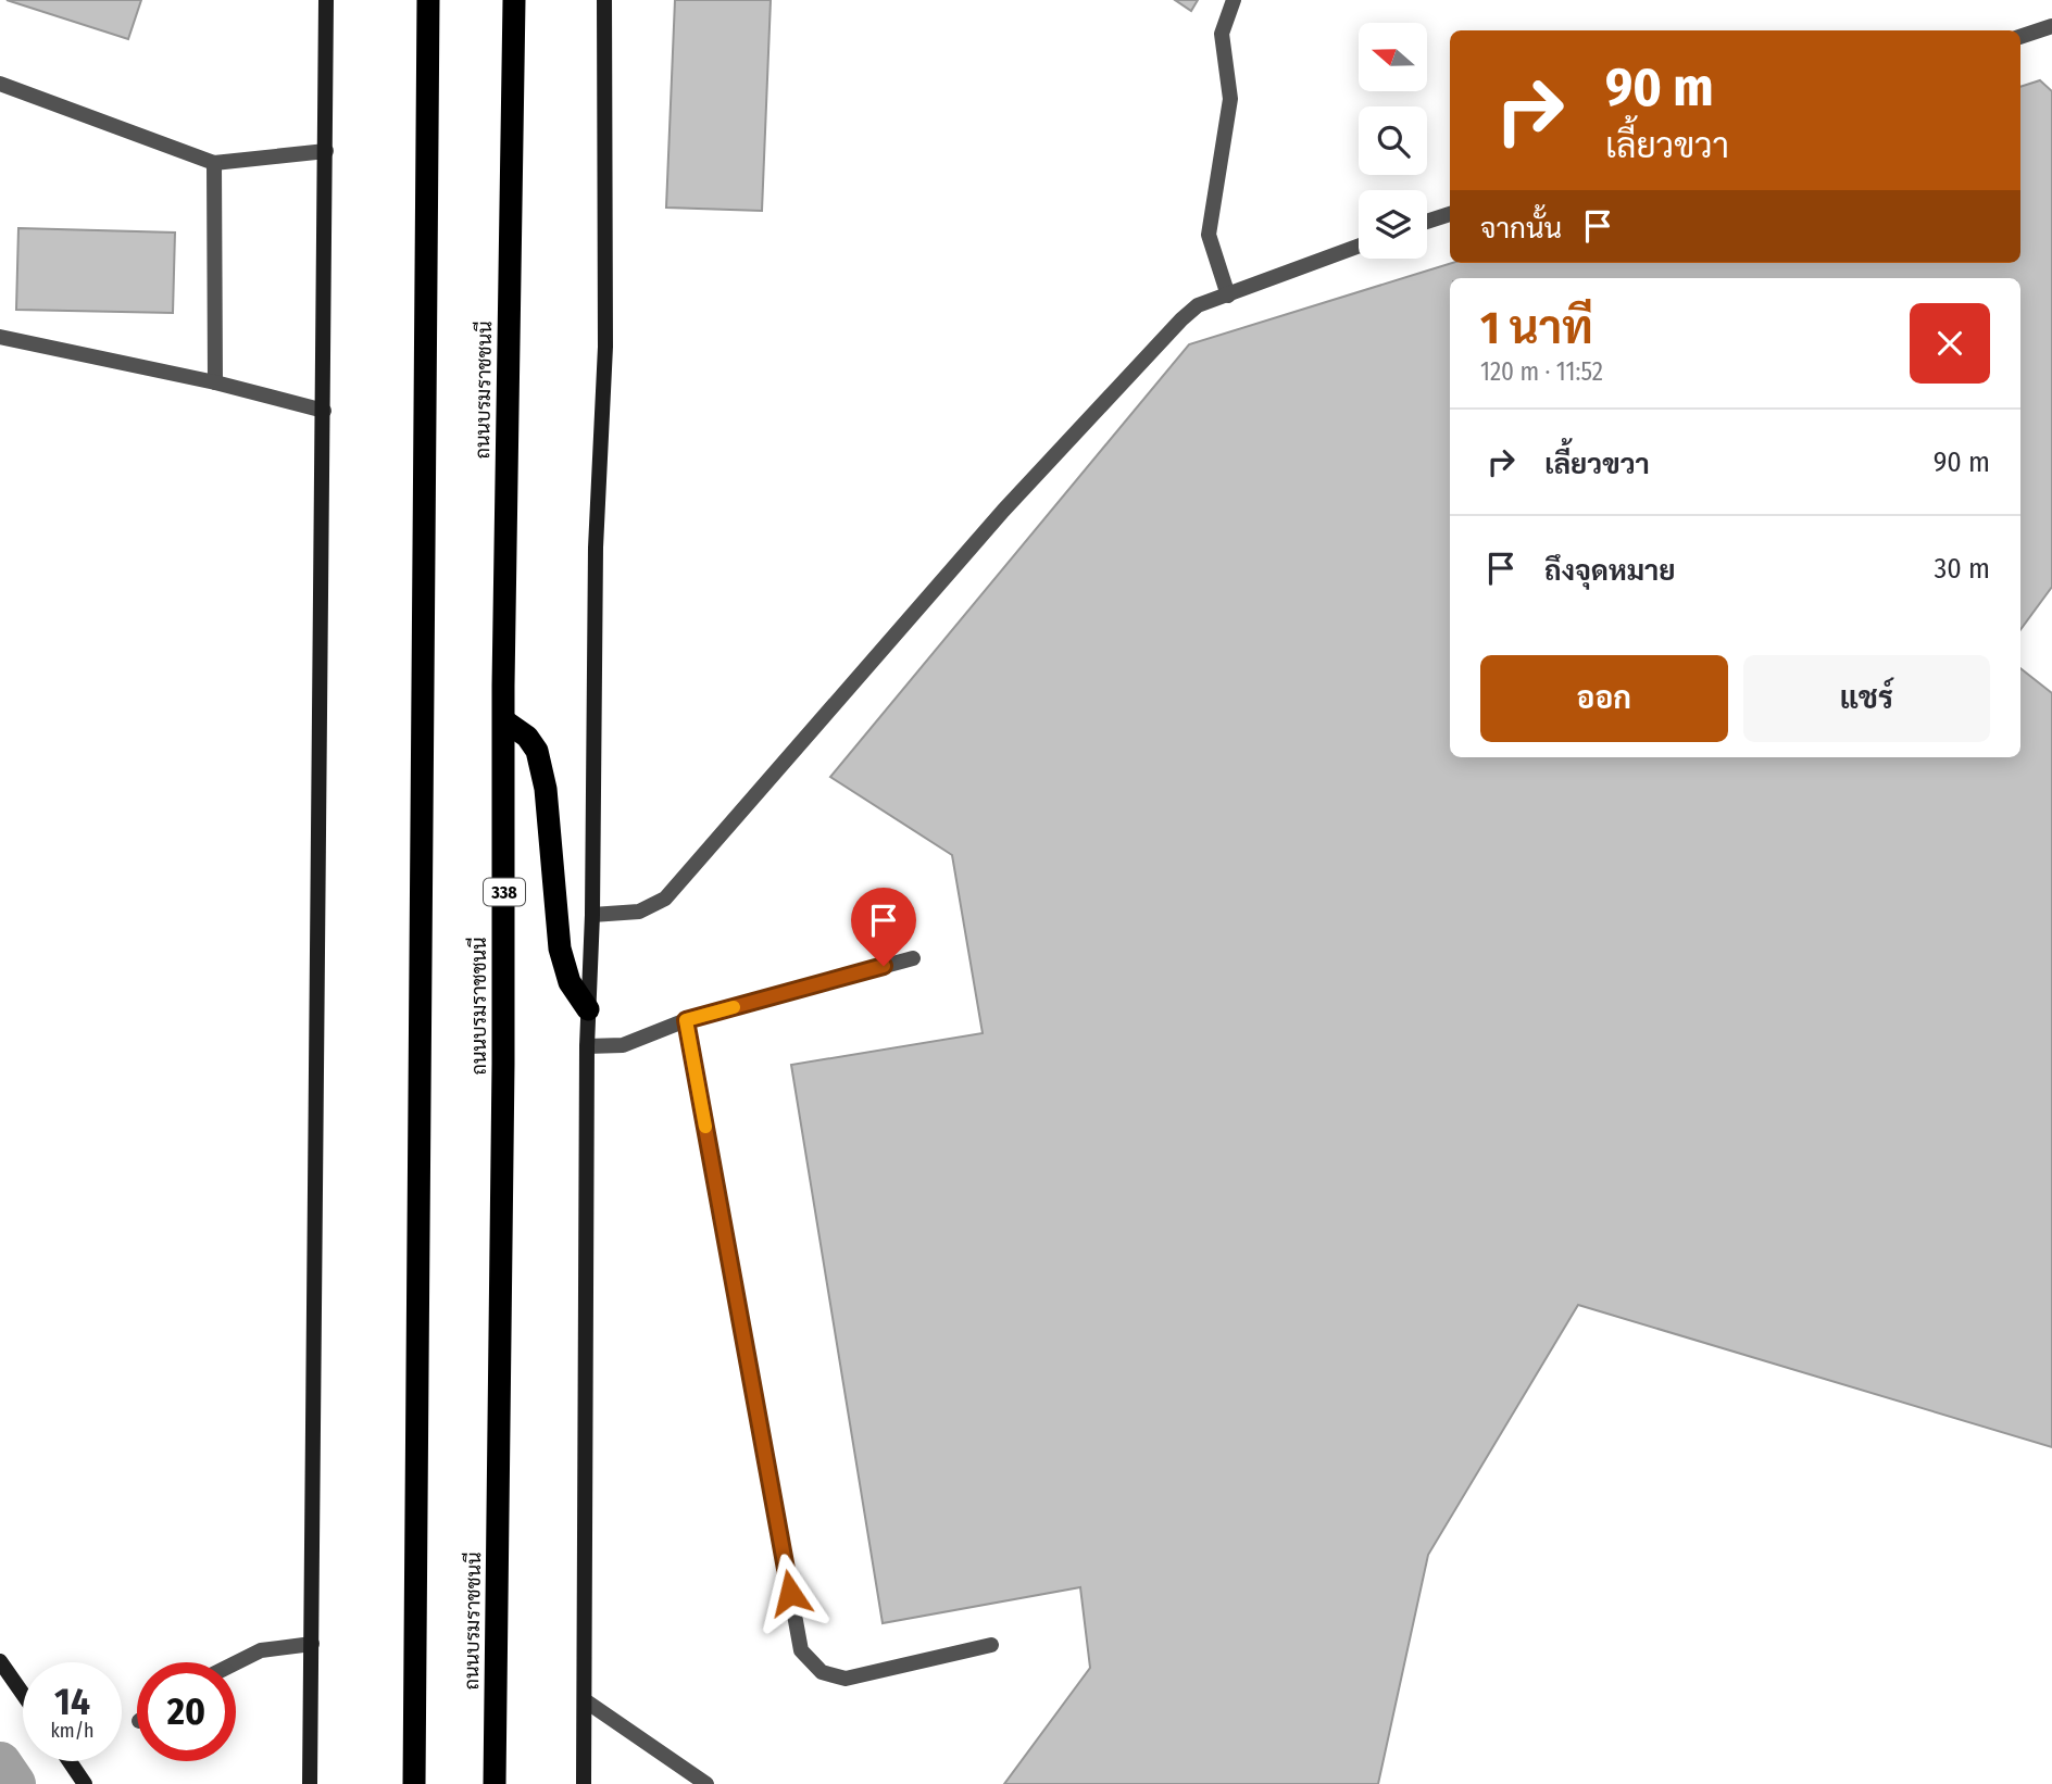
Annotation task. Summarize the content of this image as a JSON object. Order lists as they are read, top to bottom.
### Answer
{
  "streets": {
    "highway": ["ถนนบรมราชชนนี", "338"]
  },
  "north": "left",
  "page": {
    "turn": ["90 m", "เลี้ยวขวา"],
    "then": "จากนั้น",
    "heading": ["1 นาที", "120 m · 11:52"],
    "list": [
      {
        "name": "เลี้ยวขวา",
        "value": "90 m"
      },
      {
        "name": "ถึงจุดหมาย",
        "value": "30 m"
      }
    ],
    "buttons": ["ออก", "แชร์"],
    "speed": "14 km/h",
    "limit": "20"
  }
}
